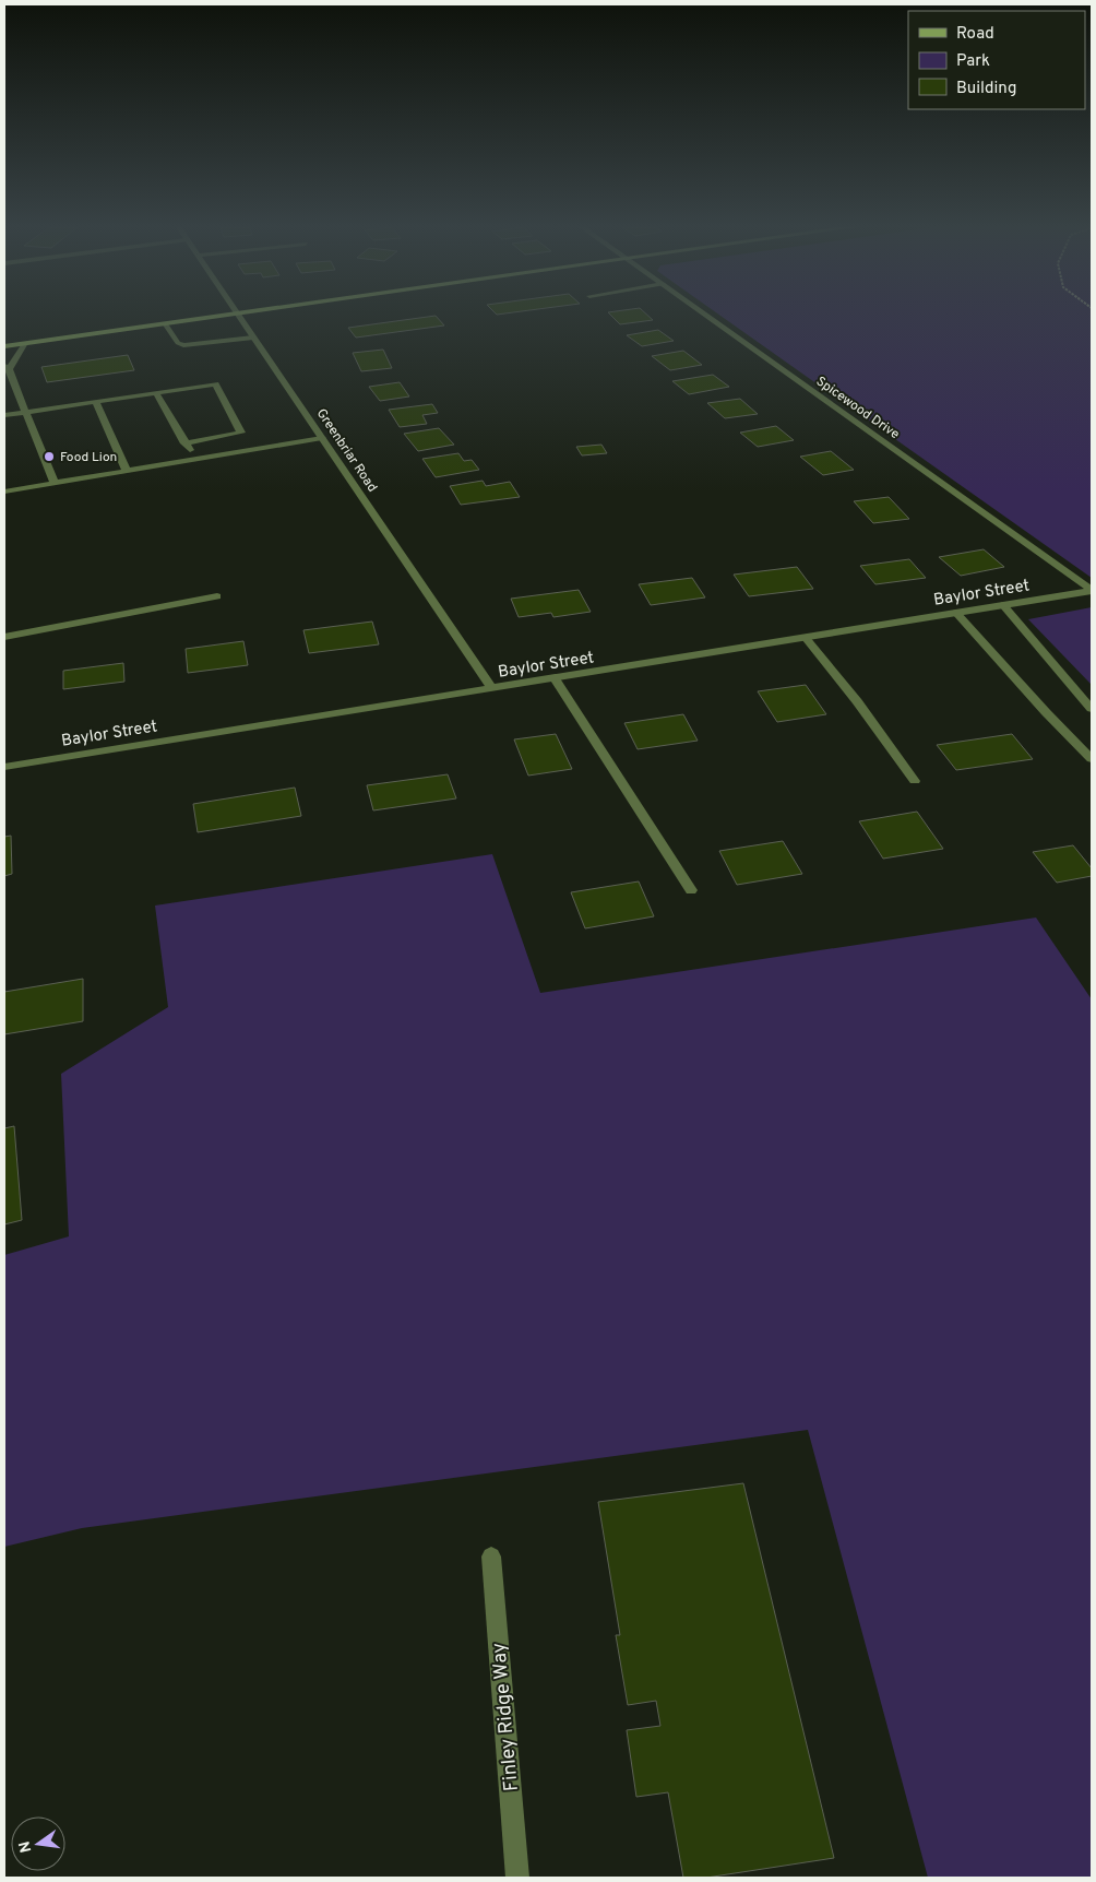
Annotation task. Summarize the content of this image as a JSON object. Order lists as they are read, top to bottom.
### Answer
{
  "streets": {
    "street": [
      "Spicewood Drive",
      "Greenbriar Road",
      "Baylor Street",
      "Finley Ridge Way"
    ]
  },
  "crossings": [
    ["Spicewood Drive", "Baylor Street"],
    ["Greenbriar Road", "Baylor Street"]
  ],
  "places": ["Food Lion"],
  "legend": ["Road", "Park", "Building"],
  "north": "left"
}
